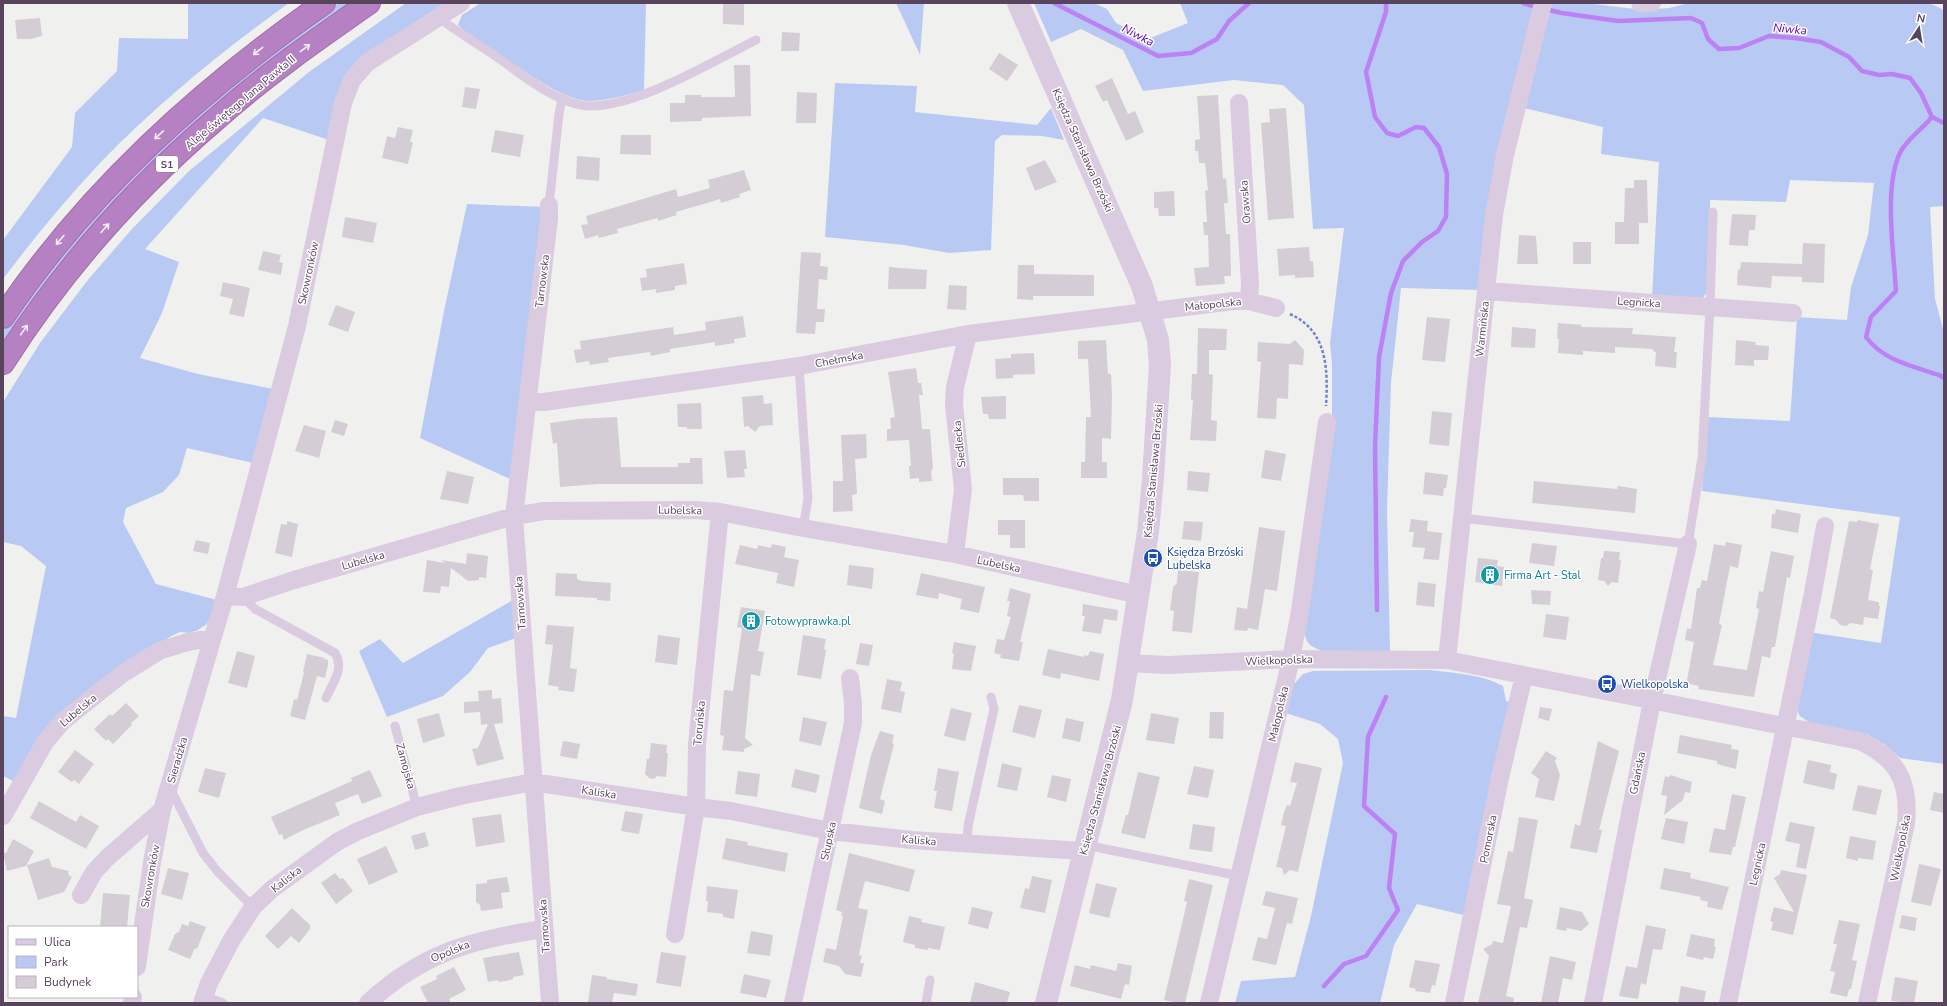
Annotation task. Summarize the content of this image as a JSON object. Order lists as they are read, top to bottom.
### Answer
{
  "streets": {
    "highway": ["Aleje świętego Jana Pawła II", "S1"],
    "street": [
      "Księdza Stanisława Brzóski",
      "Orawska",
      "Skowronków",
      "Tarnowska",
      "Legnicka",
      "Małopolska",
      "Warmińska",
      "Chełmska",
      "Siedlecka",
      "Lubelska",
      "Wielkopolska",
      "Toruńska",
      "Sieradzka",
      "Gdańska",
      "Kaliska",
      "Pomorska",
      "Słupska",
      "Opolska"
    ],
    "lane": ["Zamojska"]
  },
  "crossings": [
    ["Księdza Stanisława Brzóski", "Małopolska"],
    ["Księdza Stanisława Brzóski", "Chełmska"],
    ["Księdza Stanisława Brzóski", "Lubelska"],
    ["Księdza Stanisława Brzóski", "Wielkopolska"],
    ["Księdza Stanisława Brzóski", "Kaliska"],
    ["Orawska", "Małopolska"],
    ["Skowronków", "Lubelska"],
    ["Skowronków", "Sieradzka"],
    ["Tarnowska", "Chełmska"],
    ["Tarnowska", "Lubelska"],
    ["Tarnowska", "Kaliska"],
    ["Tarnowska", "Opolska"],
    ["Legnicka", "Warmińska"],
    ["Legnicka", "Wielkopolska"],
    ["Małopolska", "Chełmska"],
    ["Małopolska", "Wielkopolska"],
    ["Warmińska", "Wielkopolska"],
    ["Chełmska", "Siedlecka"],
    ["Siedlecka", "Lubelska"],
    ["Lubelska", "Toruńska"],
    ["Lubelska", "Sieradzka"],
    ["Wielkopolska", "Gdańska"],
    ["Wielkopolska", "Pomorska"],
    ["Toruńska", "Kaliska"],
    ["Zamojska", "Kaliska"],
    ["Kaliska", "Słupska"]
  ],
  "water": ["Niwka"],
  "places": {
    "bus stop": ["Księdza Brzóski Lubelska", "Wielkopolska"],
    "building": ["Firma Art - Stal", "Fotowyprawka.pl"]
  },
  "legend": ["Ulica", "Park", "Budynek"],
  "north": "top"
}
